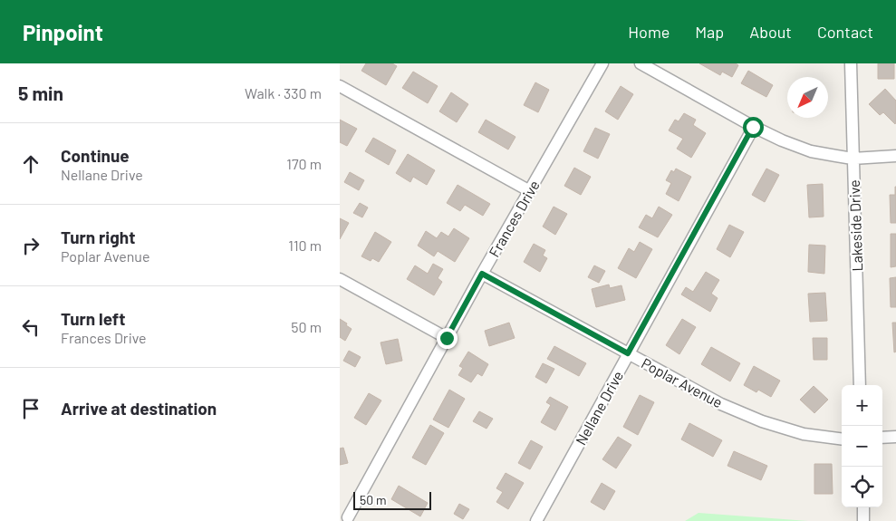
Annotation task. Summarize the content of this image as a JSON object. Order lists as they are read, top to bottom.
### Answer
{
  "streets": {
    "street": [
      "Frances Drive",
      "Lakeside Drive",
      "Poplar Avenue",
      "Nellane Drive"
    ]
  },
  "crossings": [
    ["Frances Drive", "Poplar Avenue"],
    ["Poplar Avenue", "Nellane Drive"]
  ],
  "scale_bar": "50 m",
  "north": "bottom left",
  "page": {
    "header": "Pinpoint",
    "nav": [
      "Home",
      "Map",
      "About",
      "Contact"
    ],
    "heading": ["5 min", "Walk · 330 m"],
    "list": [
      ["Continue", "Nellane Drive", "170 m"],
      ["Turn right", "Poplar Avenue", "110 m"],
      ["Turn left", "Frances Drive", "50 m"],
      "Arrive at destination"
    ],
    "map_buttons": ["+", "−"],
    "scale": "50 m"
  }
}
